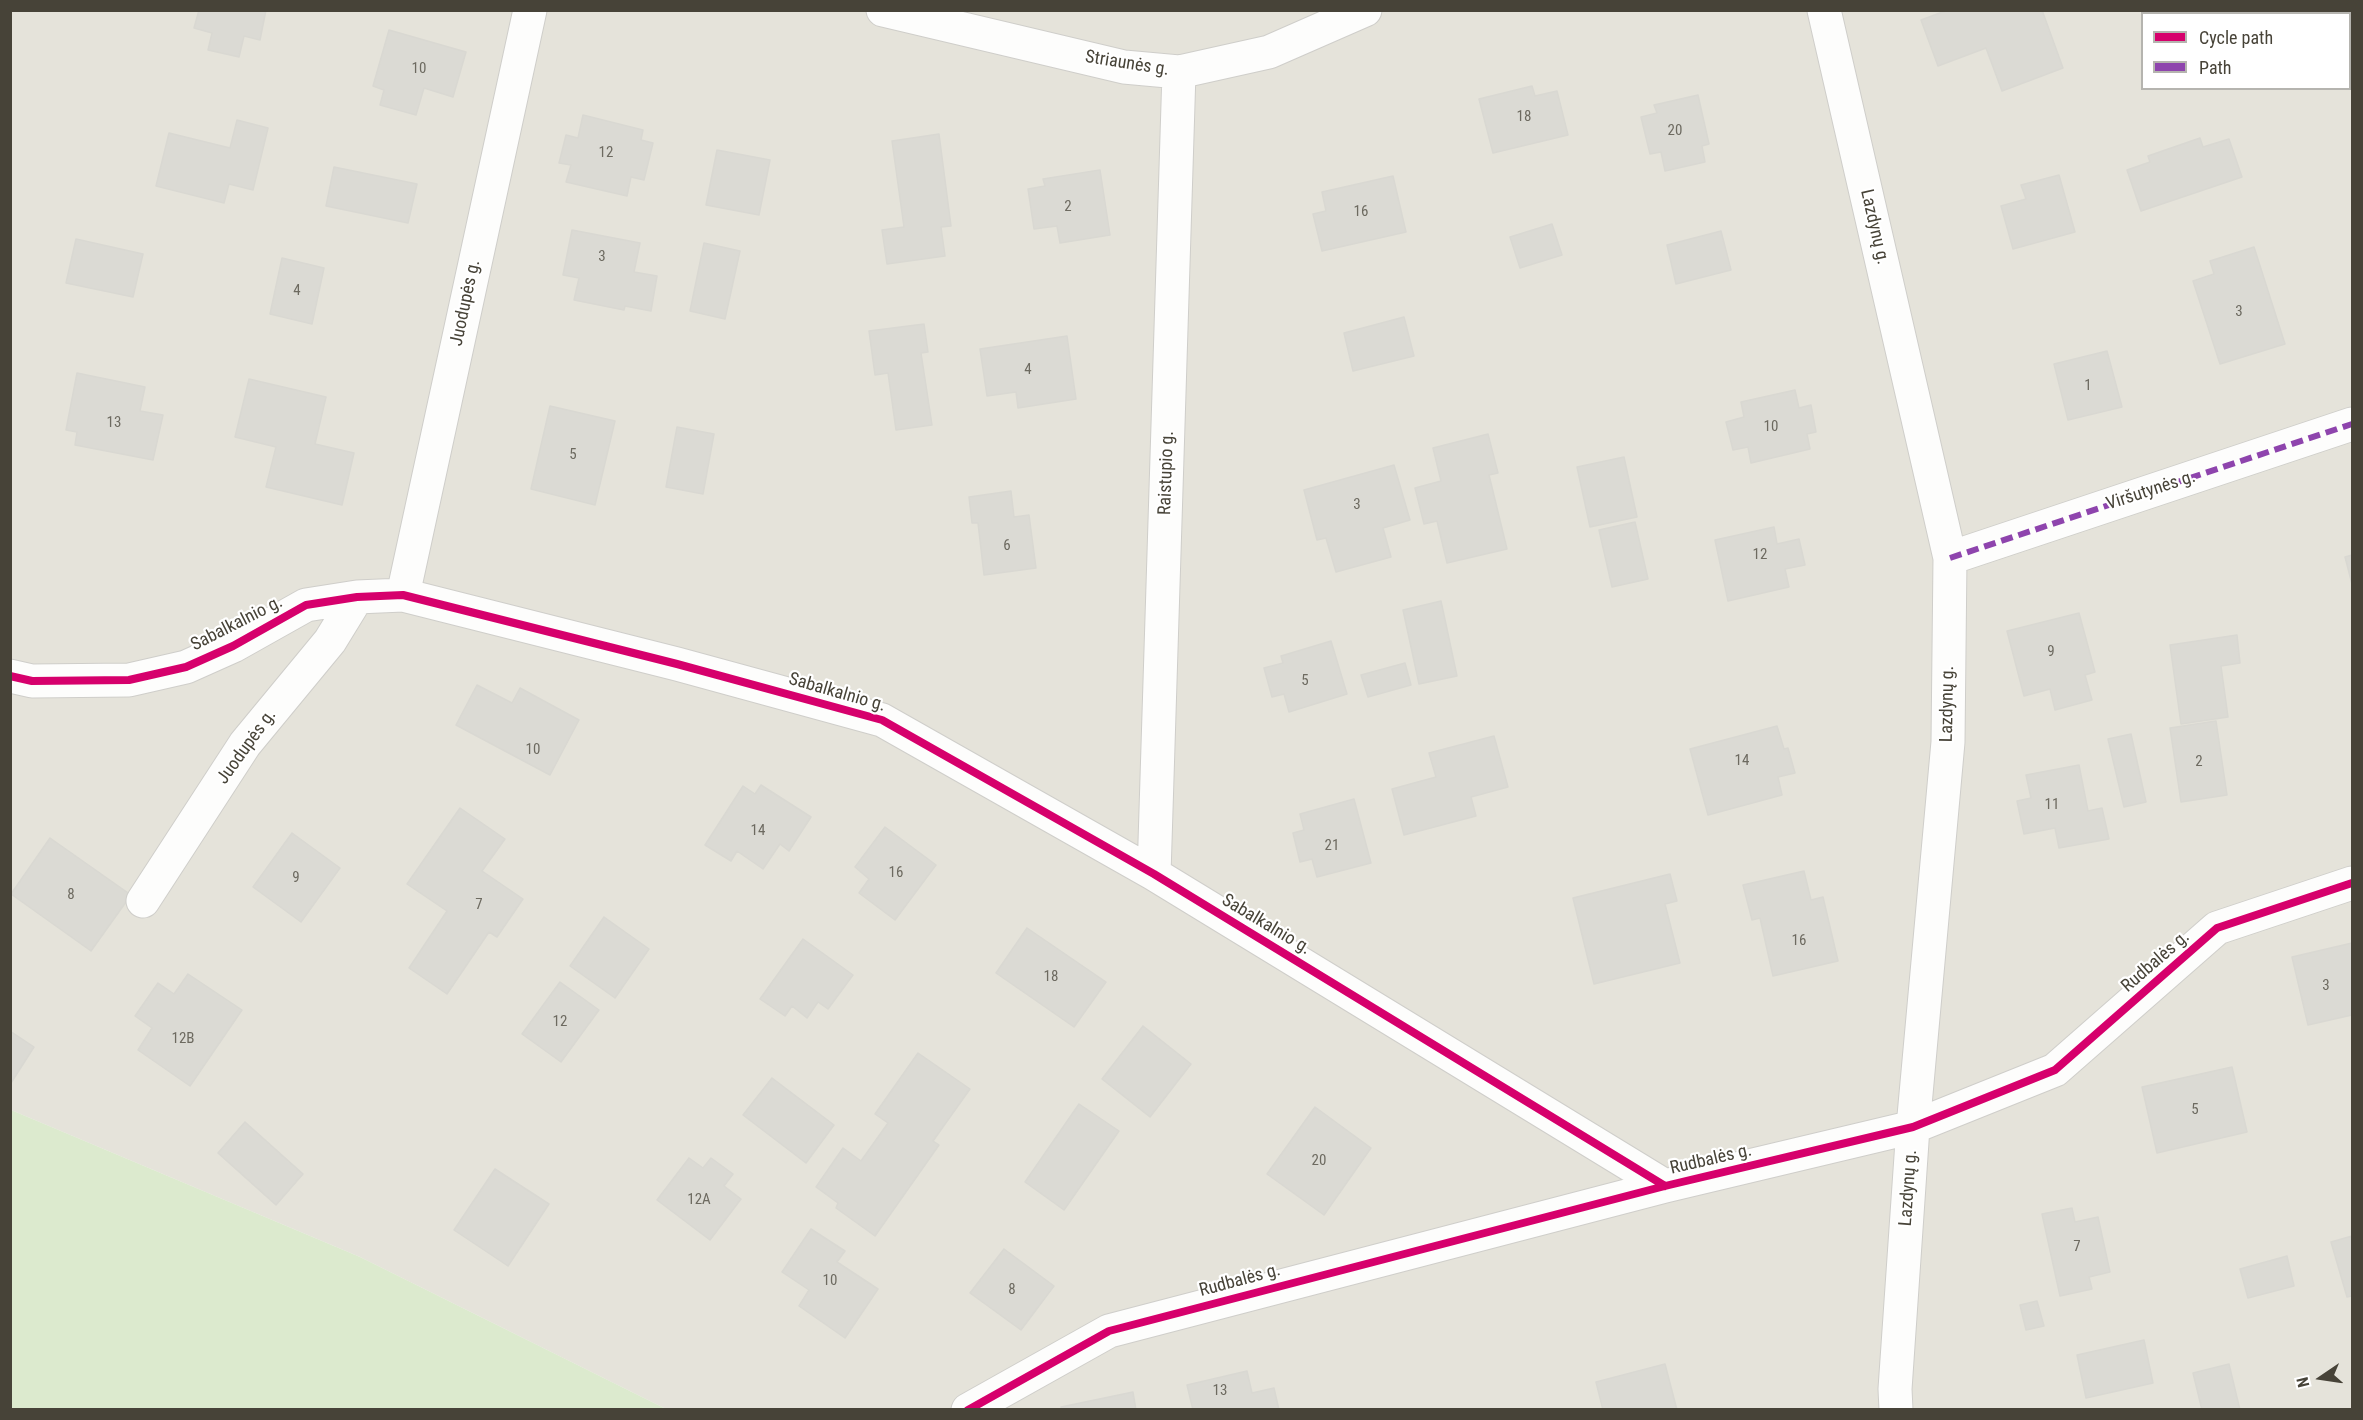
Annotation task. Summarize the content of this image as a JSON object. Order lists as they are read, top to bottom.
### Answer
{
  "streets": {
    "street": [
      "Striaunės g.",
      "Lazdynų g.",
      "Juodupės g.",
      "Raistupio g.",
      "Viršutynės g.",
      "Sabalkalnio g.",
      "Rudbalės g."
    ]
  },
  "crossings": [
    ["Striaunės g.", "Raistupio g."],
    ["Lazdynų g.", "Viršutynės g."],
    ["Lazdynų g.", "Rudbalės g."],
    ["Juodupės g.", "Sabalkalnio g."],
    ["Raistupio g.", "Sabalkalnio g."],
    ["Sabalkalnio g.", "Rudbalės g."]
  ],
  "house_numbers": [
    "10",
    "18",
    "20",
    "12",
    "2",
    "16",
    "3",
    "4",
    "3",
    "4",
    "1",
    "13",
    "10",
    "5",
    "3",
    "6",
    "12",
    "9",
    "5",
    "10",
    "14",
    "2",
    "11",
    "14",
    "21",
    "16",
    "9",
    "8",
    "7",
    "16",
    "18",
    "3",
    "12",
    "12B",
    "5",
    "20",
    "12A",
    "7",
    "10",
    "8",
    "13"
  ],
  "legend": ["Cycle path", "Path"],
  "north": "left"
}
